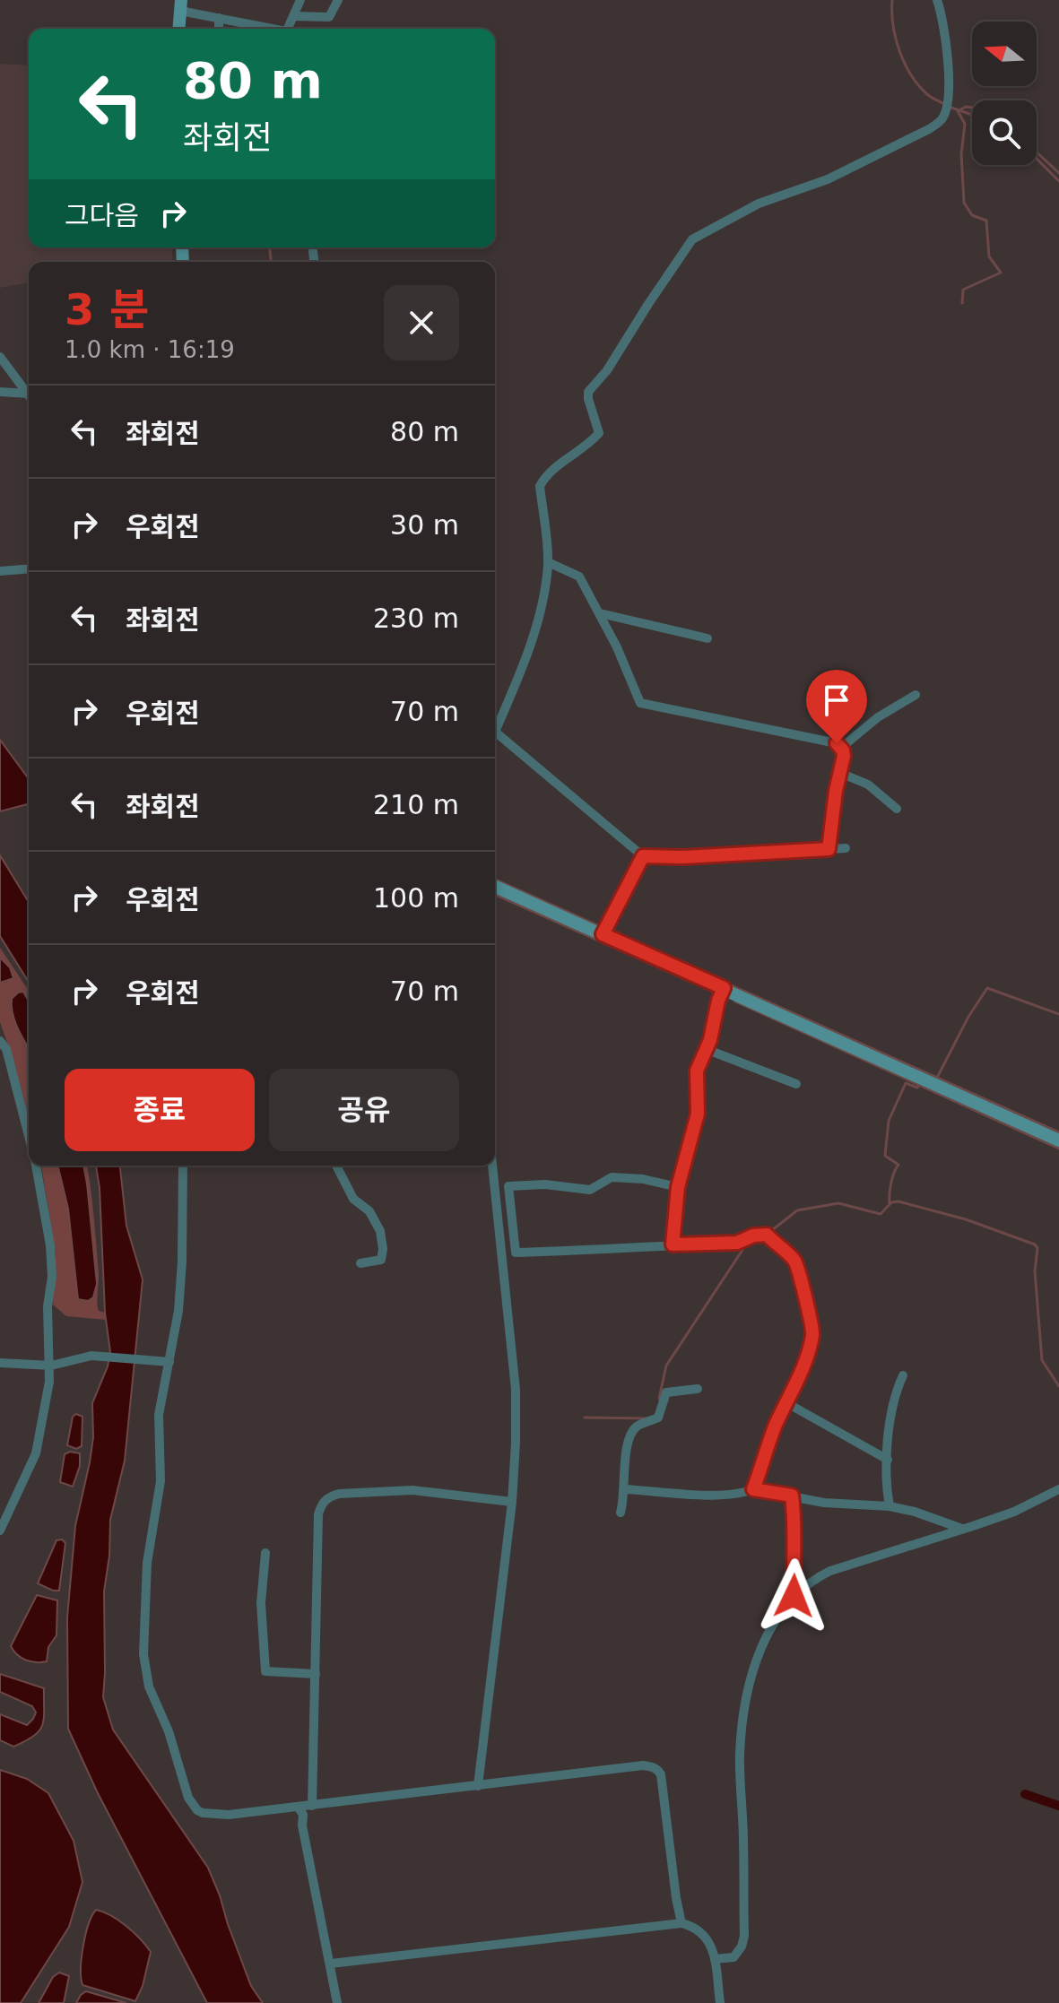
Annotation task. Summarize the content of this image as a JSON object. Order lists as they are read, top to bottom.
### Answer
{
  "north": "left",
  "page": {
    "turn": ["80 m", "좌회전"],
    "then": "그다음",
    "heading": ["3 분", "1.0 km · 16:19"],
    "list": [
      {
        "name": "좌회전",
        "value": "80 m"
      },
      {
        "name": "우회전",
        "value": "30 m"
      },
      {
        "name": "좌회전",
        "value": "230 m"
      },
      {
        "name": "우회전",
        "value": "70 m"
      },
      {
        "name": "좌회전",
        "value": "210 m"
      },
      {
        "name": "우회전",
        "value": "100 m"
      },
      {
        "name": "우회전",
        "value": "70 m"
      }
    ],
    "buttons": ["종료", "공유"]
  }
}
